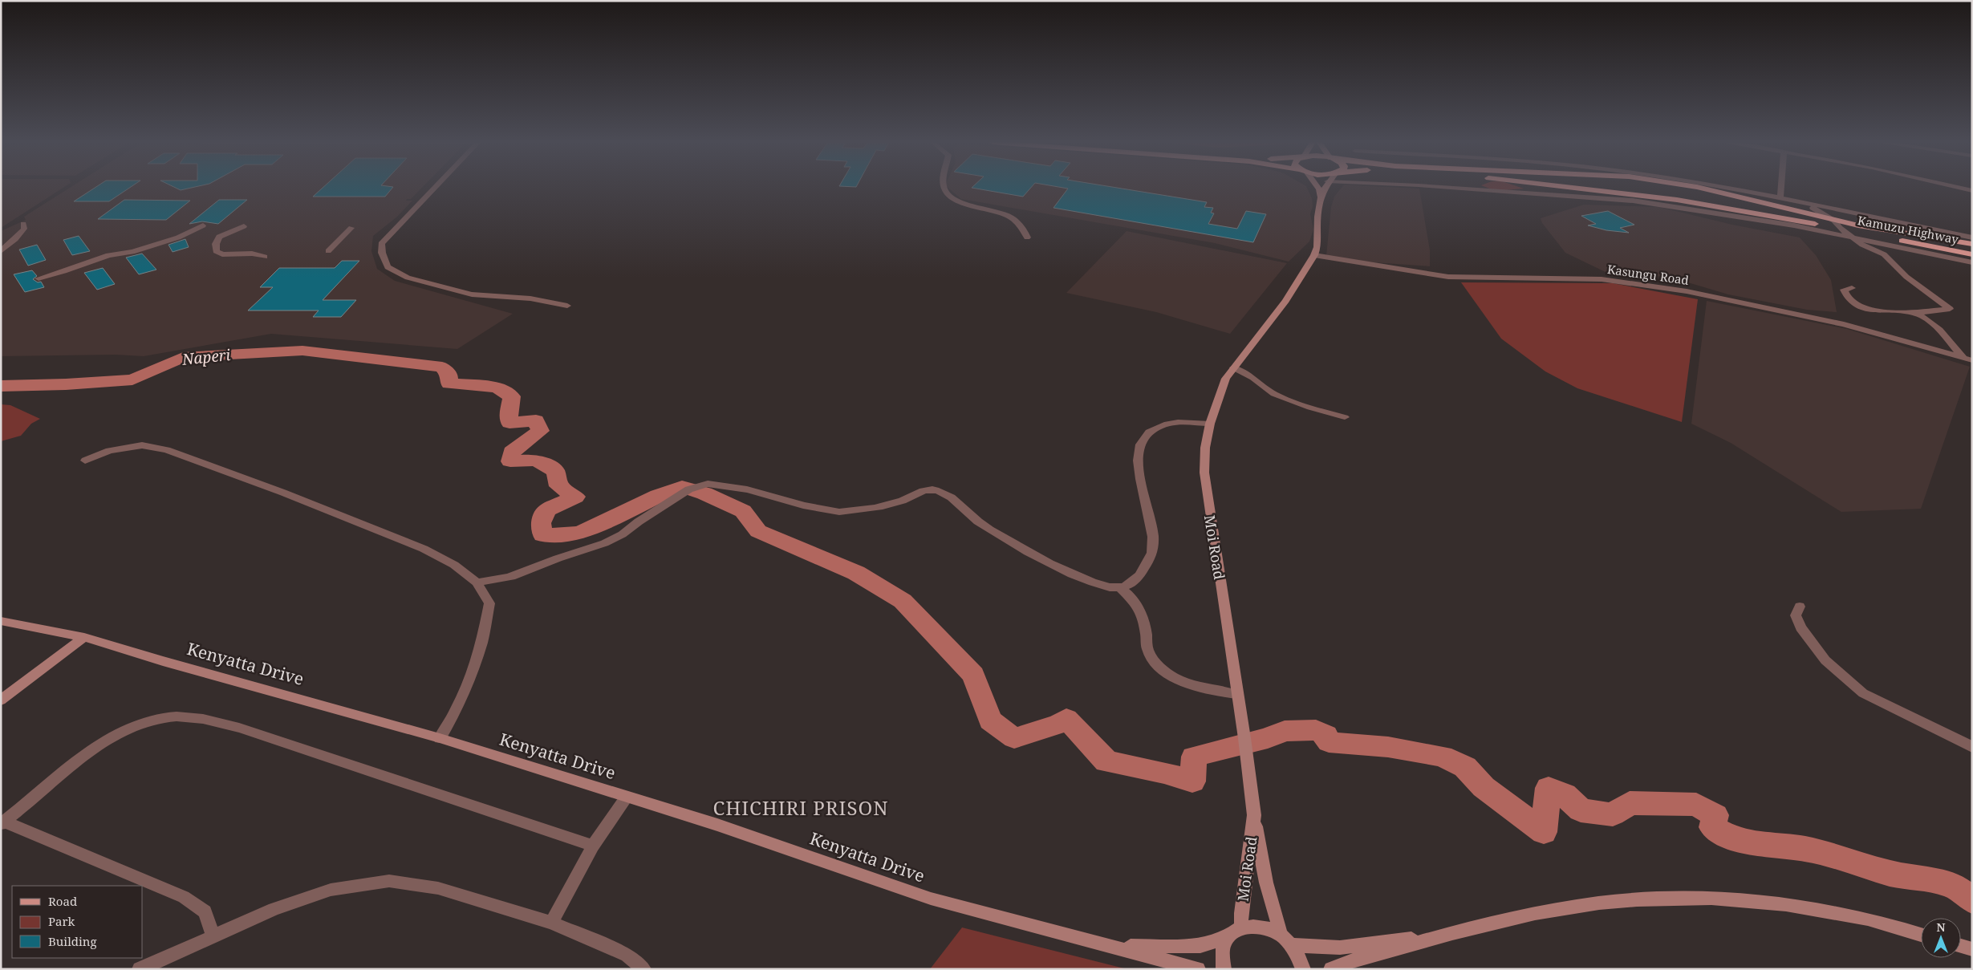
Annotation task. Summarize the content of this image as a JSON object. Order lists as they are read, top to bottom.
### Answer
{
  "streets": {
    "highway": ["Kamuzu Highway"],
    "main road": ["Moi Road", "Kenyatta Drive"],
    "street": ["Kasungu Road"]
  },
  "crossings": [
    ["Kasungu Road", "Moi Road"]
  ],
  "districts": ["CHICHIRI PRISON"],
  "water": ["Naperi"],
  "legend": ["Road", "Park", "Building"],
  "north": "top"
}
